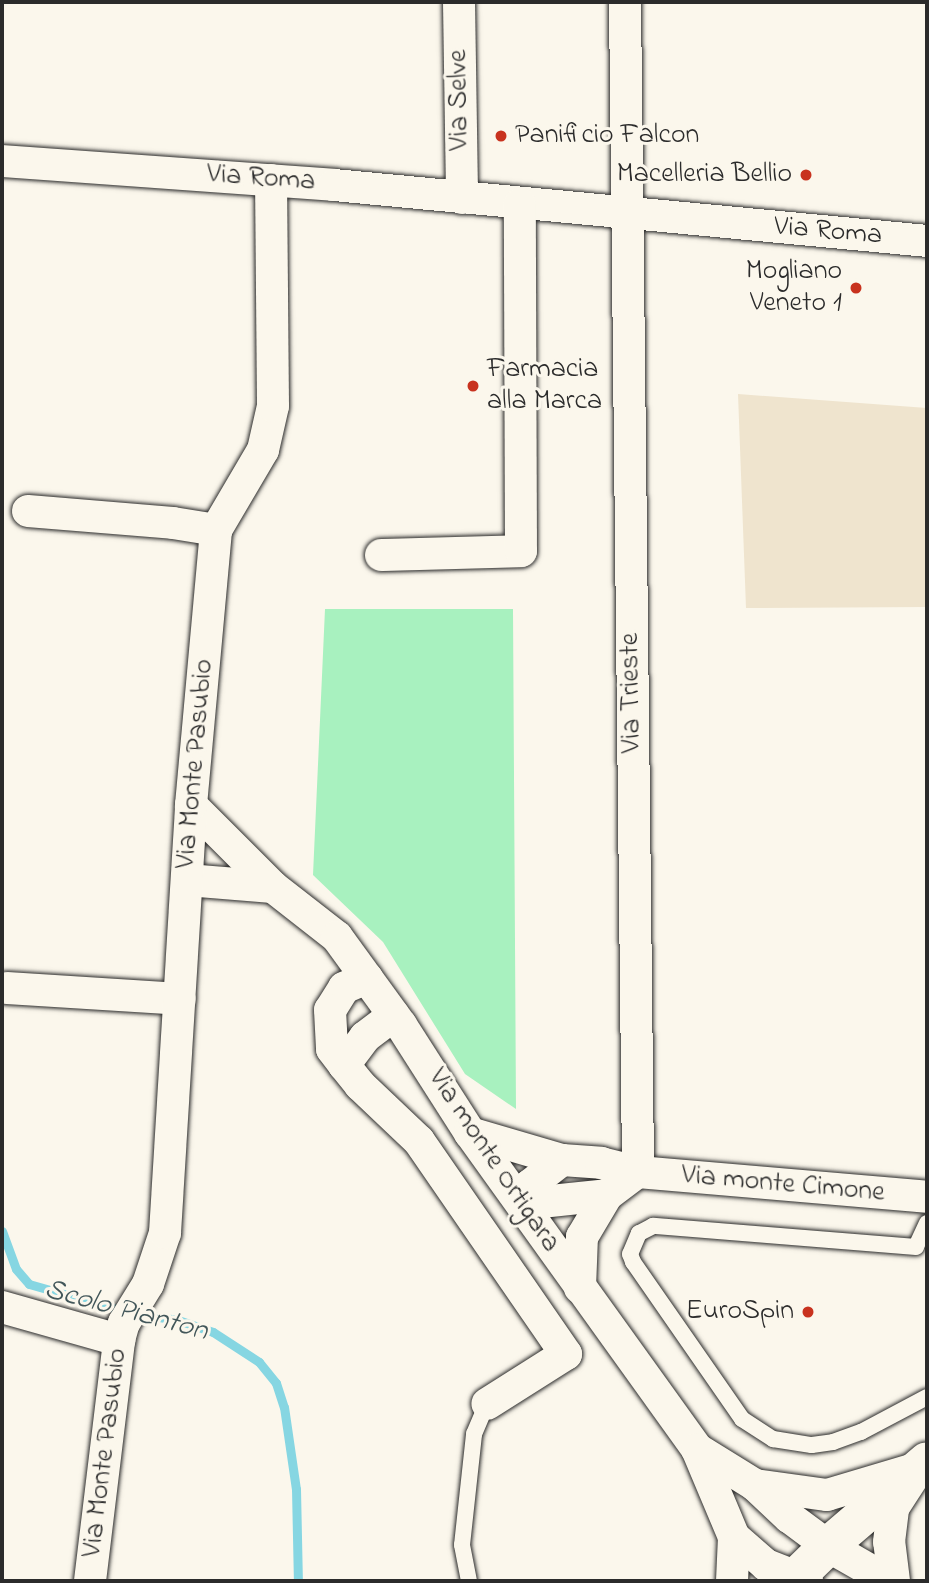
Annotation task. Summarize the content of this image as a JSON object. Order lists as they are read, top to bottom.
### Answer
{
  "streets": {
    "street": [
      "Via Selve",
      "Via Roma",
      "Via Trieste",
      "Via Monte Pasubio",
      "Via monte Ortigara",
      "Via monte Cimone"
    ]
  },
  "crossings": [
    ["Via Selve", "Via Roma"],
    ["Via Roma", "Via Trieste"],
    ["Via Roma", "Via Monte Pasubio"],
    ["Via Trieste", "Via monte Cimone"],
    ["Via Monte Pasubio", "Via monte Ortigara"],
    ["Via monte Ortigara", "Via monte Cimone"]
  ],
  "water": ["Scolo Pianton"],
  "places": [
    "Panificio Falcon",
    "Macelleria Bellio",
    "Mogliano Veneto 1",
    "Farmacia alla Marca",
    "EuroSpin"
  ]
}
